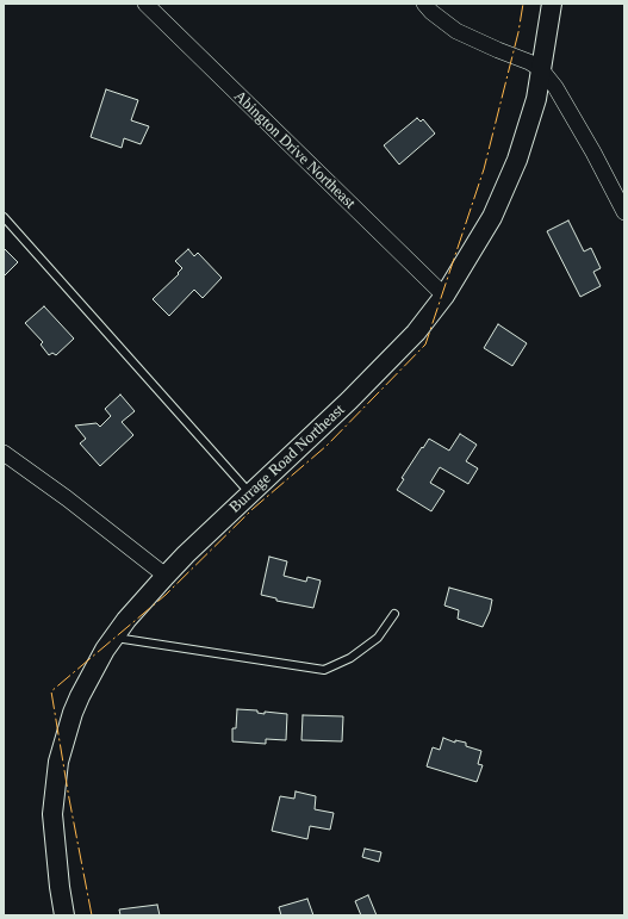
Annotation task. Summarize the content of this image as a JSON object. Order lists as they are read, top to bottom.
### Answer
{
  "streets": {
    "street": ["Abington Drive Northeast", "Burrage Road Northeast"]
  },
  "crossings": [
    ["Abington Drive Northeast", "Burrage Road Northeast"]
  ]
}
